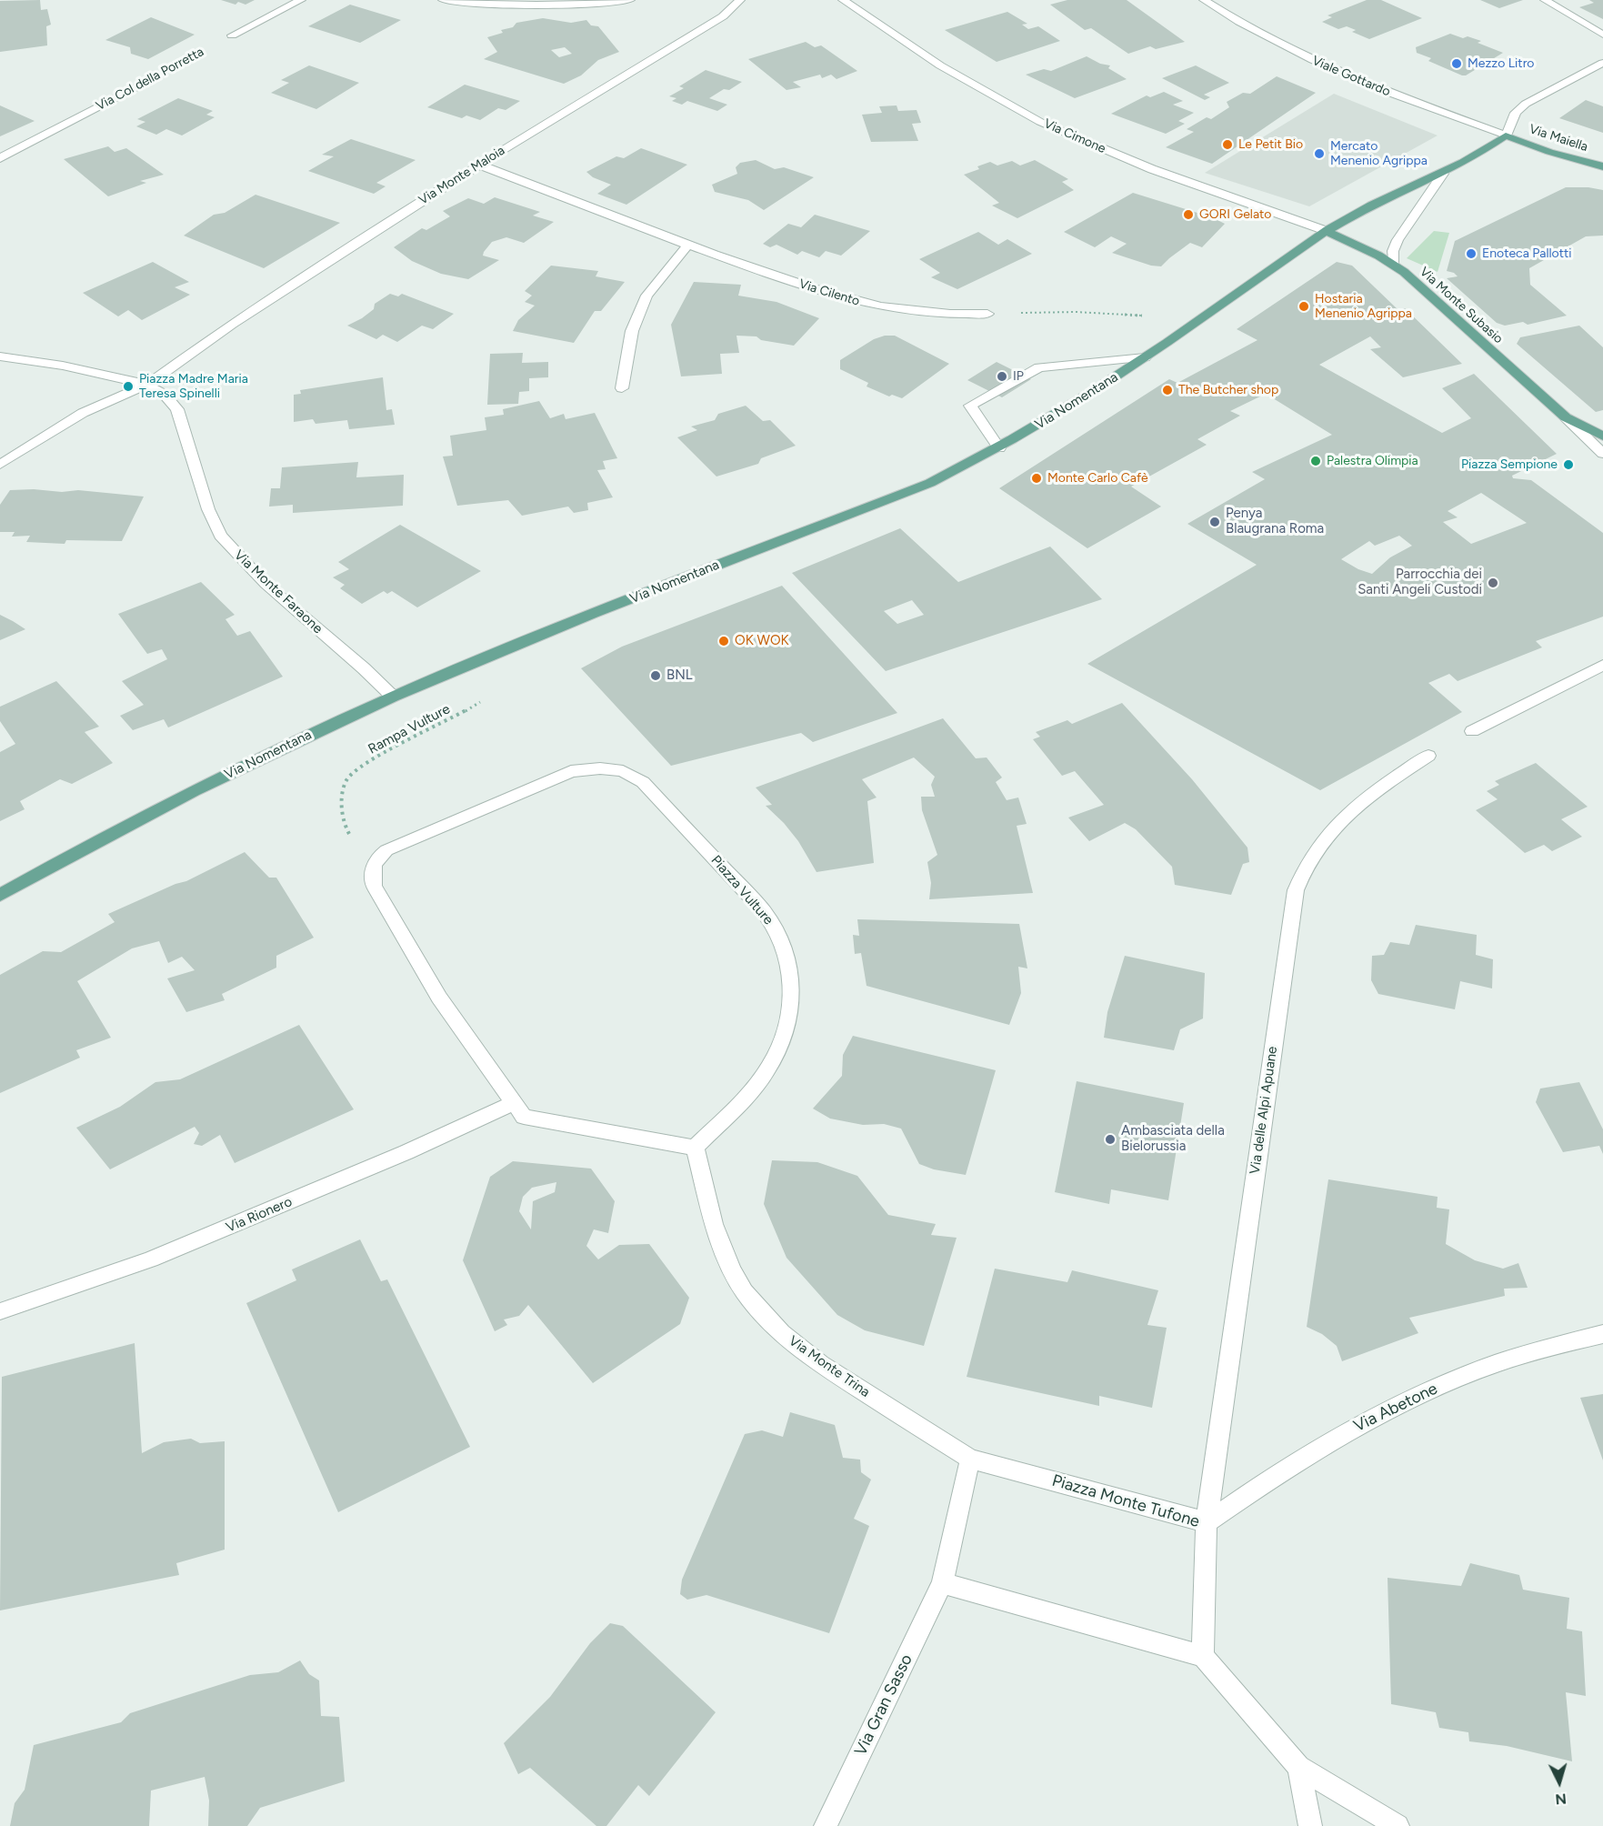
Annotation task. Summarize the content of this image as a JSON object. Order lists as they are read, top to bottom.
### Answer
{
  "streets": {
    "main road": ["Via Maiella", "Via Monte Subasio", "Via Nomentana"],
    "street": [
      "Viale Gottardo",
      "Via Col della Porretta",
      "Via Cimone",
      "Via Monte Maloia",
      "Via Cilento",
      "Via Monte Faraone",
      "Piazza Vulture",
      "Via delle Alpi Apuane",
      "Via Rionero",
      "Via Monte Trina",
      "Via Abetone",
      "Piazza Monte Tufone",
      "Via Gran Sasso"
    ],
    "path": ["Rampa Vulture"]
  },
  "crossings": [
    ["Viale Gottardo", "Via Maiella"],
    ["Viale Gottardo", "Via Nomentana"],
    ["Via Cimone", "Via Monte Subasio"],
    ["Via Cimone", "Via Nomentana"],
    ["Via Maiella", "Via Nomentana"],
    ["Via Monte Maloia", "Via Cilento"],
    ["Via Monte Maloia", "Via Monte Faraone"],
    ["Via Monte Subasio", "Via Nomentana"],
    ["Via Nomentana", "Via Monte Faraone"],
    ["Rampa Vulture", "Piazza Vulture"],
    ["Piazza Vulture", "Via Monte Trina"],
    ["Via delle Alpi Apuane", "Via Abetone"],
    ["Via delle Alpi Apuane", "Piazza Monte Tufone"],
    ["Via Monte Trina", "Piazza Monte Tufone"],
    ["Via Abetone", "Piazza Monte Tufone"]
  ],
  "places": [
    "Mezzo Litro",
    "Le Petit Bio",
    "Mercato Menenio Agrippa",
    "GORI Gelato",
    "Enoteca Pallotti",
    "Hostaria Menenio Agrippa",
    "IP",
    "Piazza Madre Maria Teresa Spinelli",
    "The Butcher shop",
    "Palestra Olimpia",
    "Piazza Sempione",
    "Monte Carlo Cafè",
    "Penya Blaugrana Roma",
    "Parrocchia dei Santi Angeli Custodi",
    "OK WOK",
    "BNL",
    "Ambasciata della Bielorussia"
  ],
  "north": "bottom"
}
